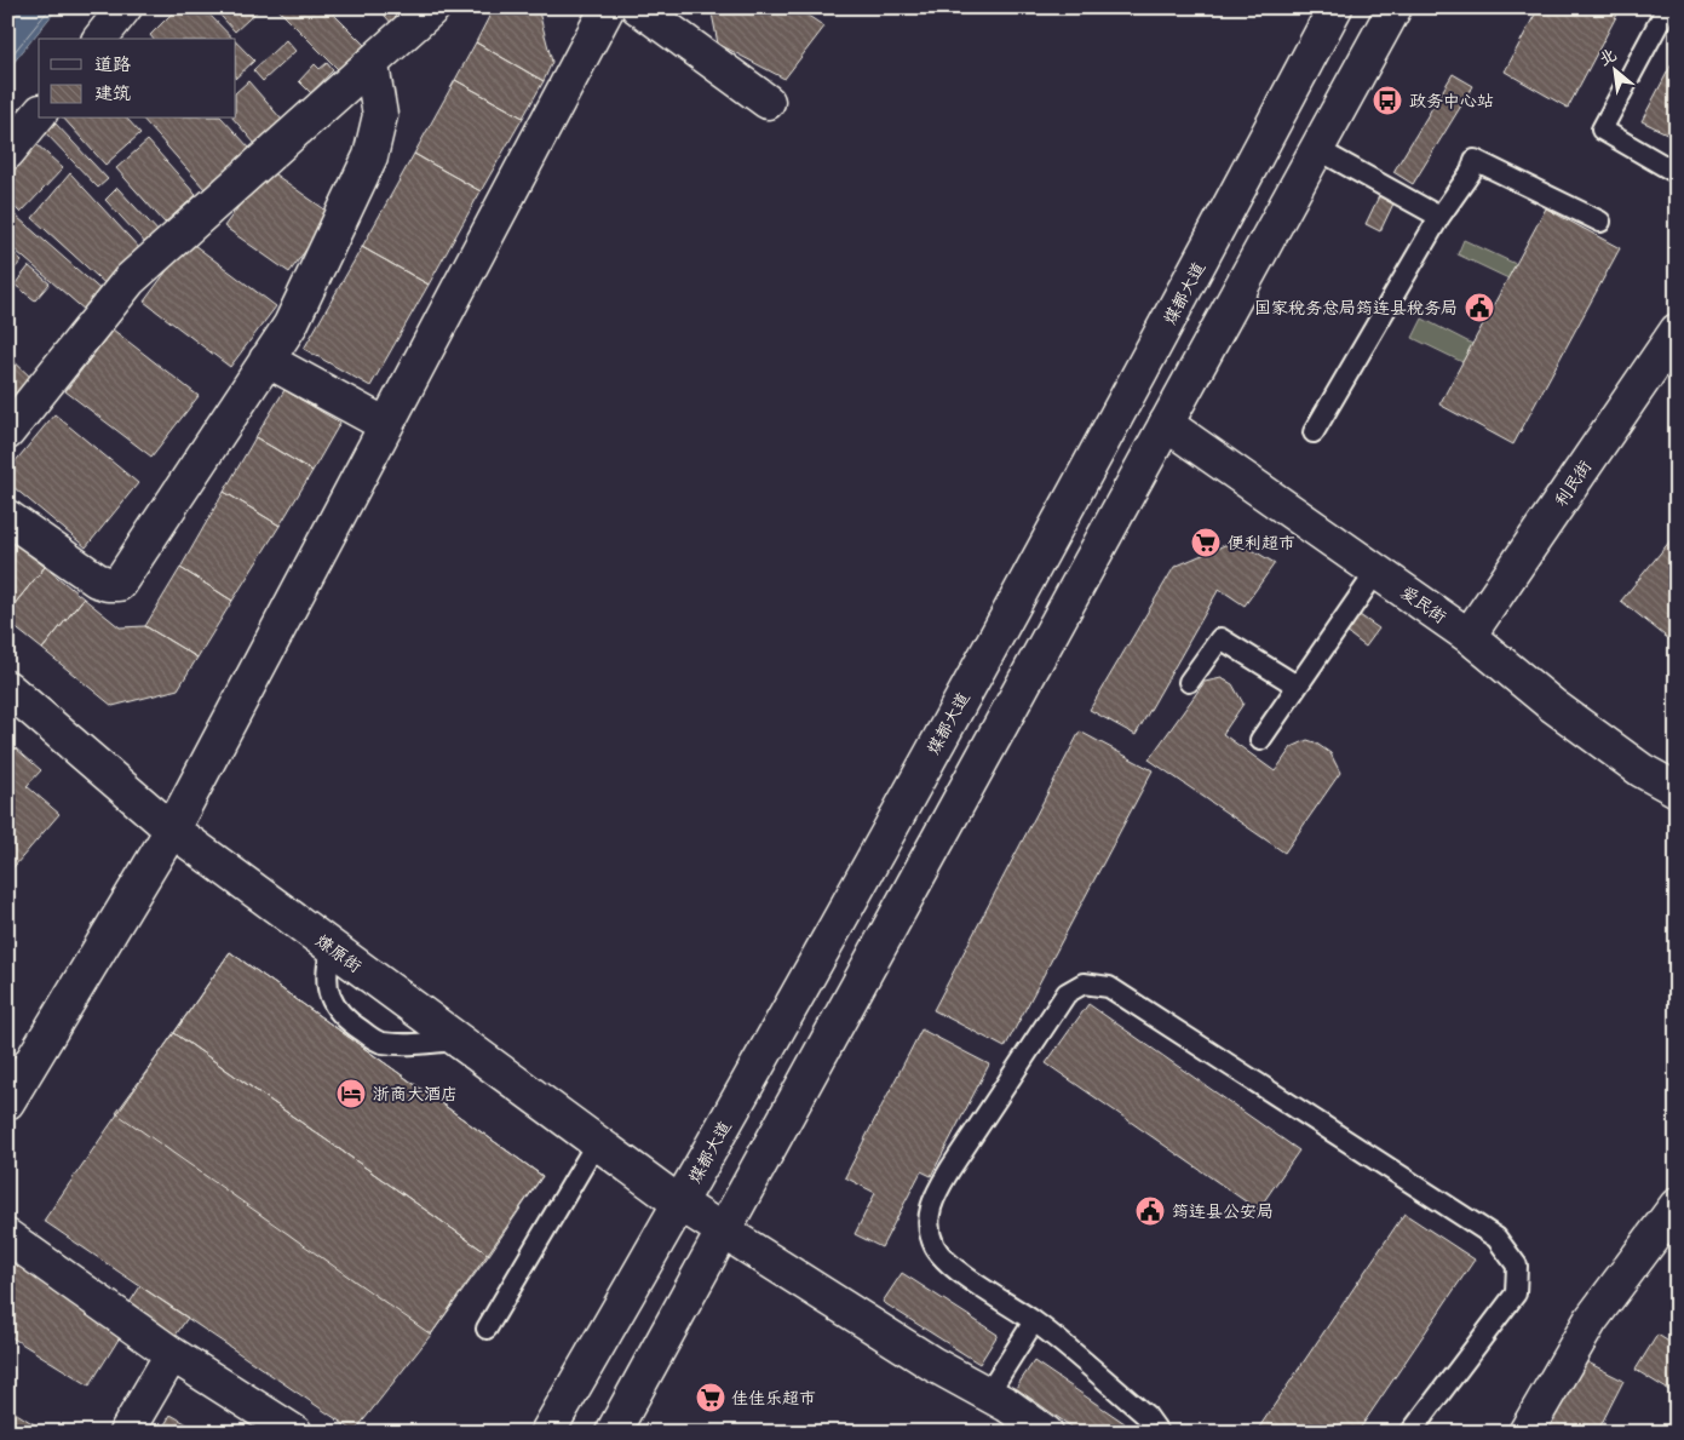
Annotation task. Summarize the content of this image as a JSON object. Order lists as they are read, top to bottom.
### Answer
{
  "streets": {
    "street": [
      "煤都大道",
      "利民街",
      "爱民街",
      "燎原街"
    ]
  },
  "crossings": [
    ["煤都大道", "爱民街"],
    ["煤都大道", "燎原街"],
    ["利民街", "爱民街"]
  ],
  "places": {
    "bus stop": ["政务中心站"],
    "public building": ["国家税务总局筠连县税务局", "筠连县公安局"],
    "supermarket": ["便利超市", "佳佳乐超市"],
    "hotel": ["浙商大酒店"]
  },
  "legend": ["道路", "建筑"],
  "north": "top left"
}
